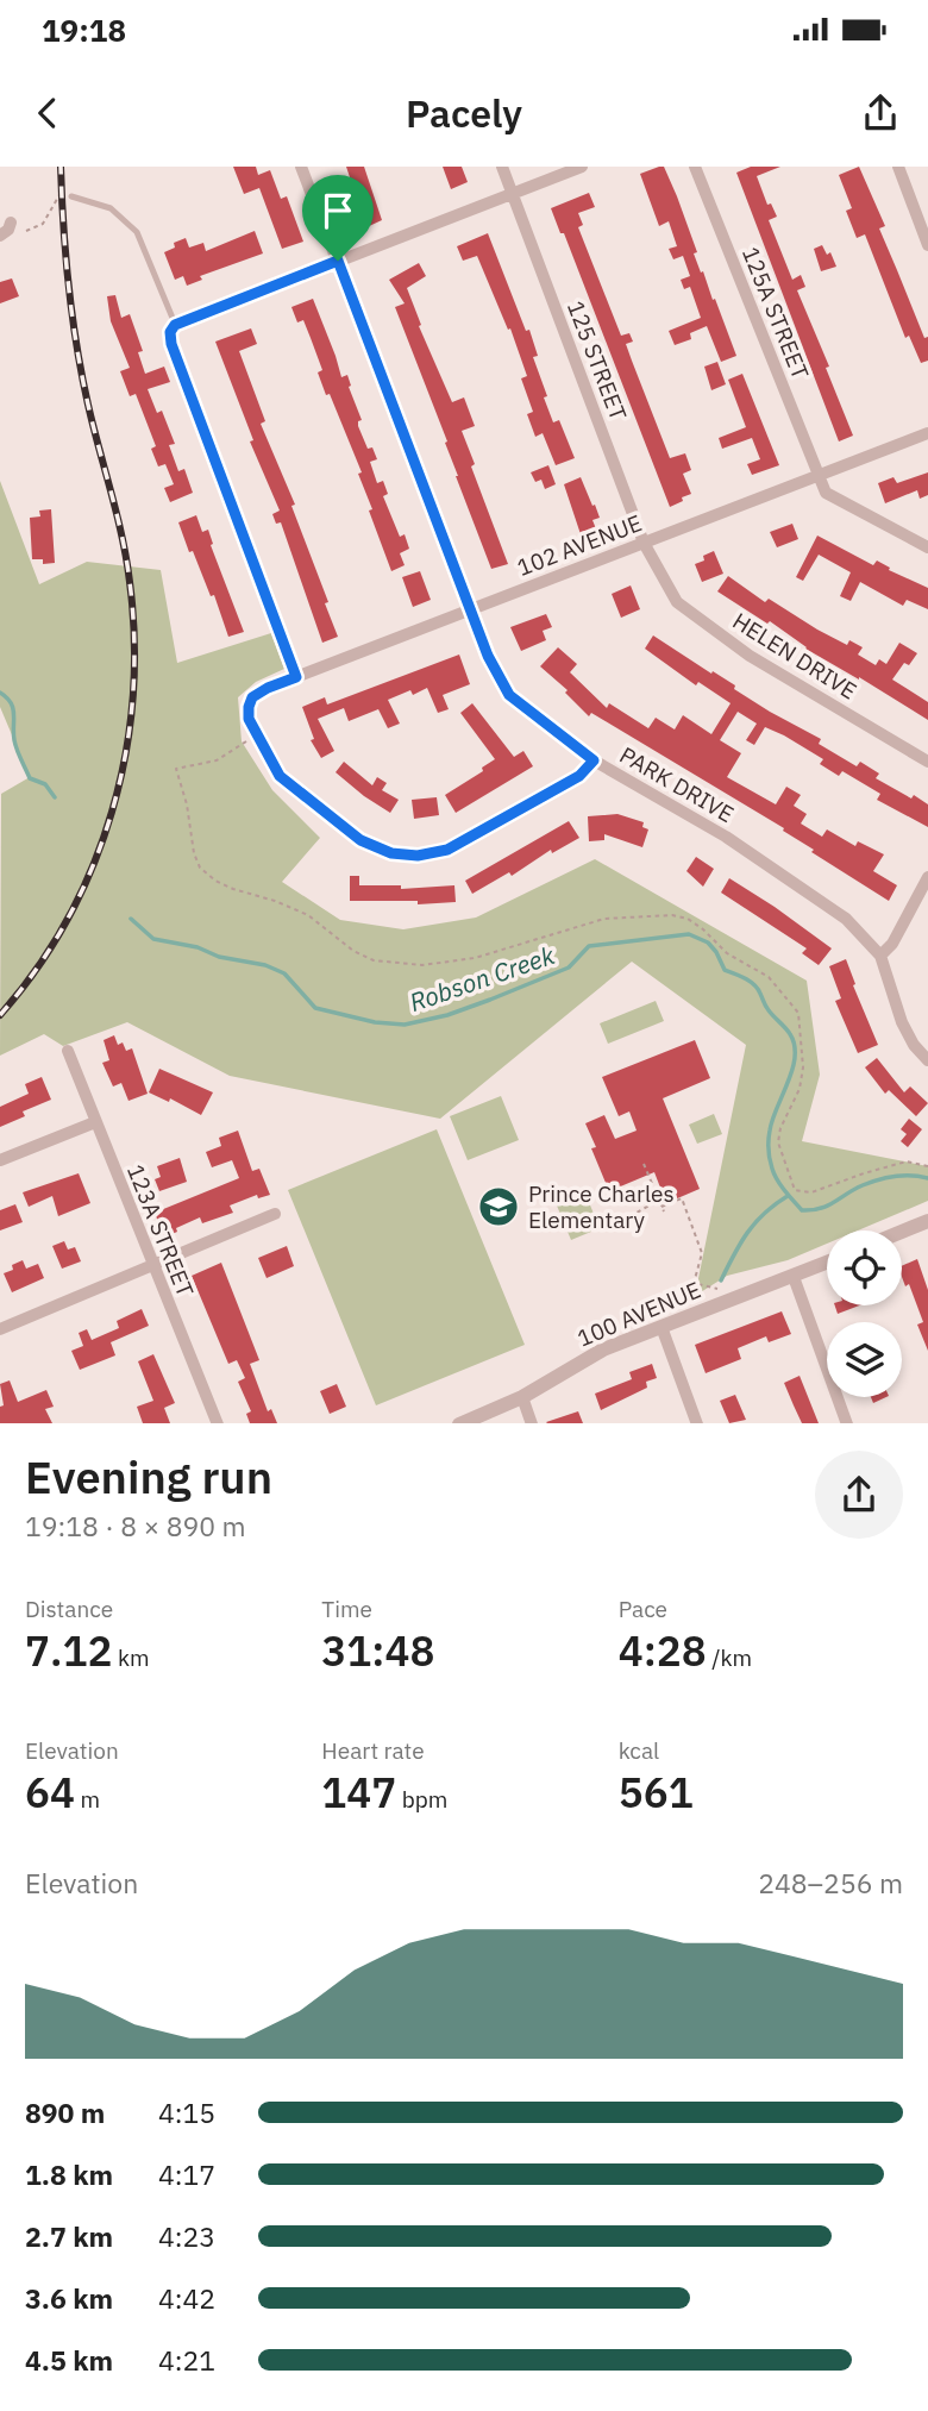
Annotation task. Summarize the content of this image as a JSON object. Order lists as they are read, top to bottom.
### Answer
{
  "streets": {
    "street": [
      "125A STREET",
      "125 STREET",
      "102 AVENUE",
      "HELEN DRIVE",
      "PARK DRIVE",
      "123A STREET",
      "100 AVENUE"
    ]
  },
  "crossings": [
    ["125A STREET", "102 AVENUE"],
    ["125 STREET", "102 AVENUE"],
    ["125 STREET", "HELEN DRIVE"],
    ["102 AVENUE", "PARK DRIVE"]
  ],
  "water": ["Robson Creek"],
  "places": {
    "school or university": ["Prince Charles Elementary"]
  },
  "page": {
    "status": "19:18",
    "header": "Pacely",
    "heading": ["Evening run", "19:18 · 8 × 890 m"],
    "stats": [
      ["Distance", "7.12 km"],
      ["Time", "31:48"],
      ["Pace", "4:28 /km"],
      ["Elevation", "64 m"],
      ["Heart rate", "147 bpm"],
      ["kcal", "561"]
    ],
    "chart": ["Elevation", "248–256 m"],
    "list": [
      {
        "name": "890 m",
        "note": "4:15"
      },
      {
        "name": "1.8 km",
        "note": "4:17"
      },
      {
        "name": "2.7 km",
        "note": "4:23"
      },
      {
        "name": "3.6 km",
        "note": "4:42"
      },
      {
        "name": "4.5 km",
        "note": "4:21"
      }
    ]
  }
}
